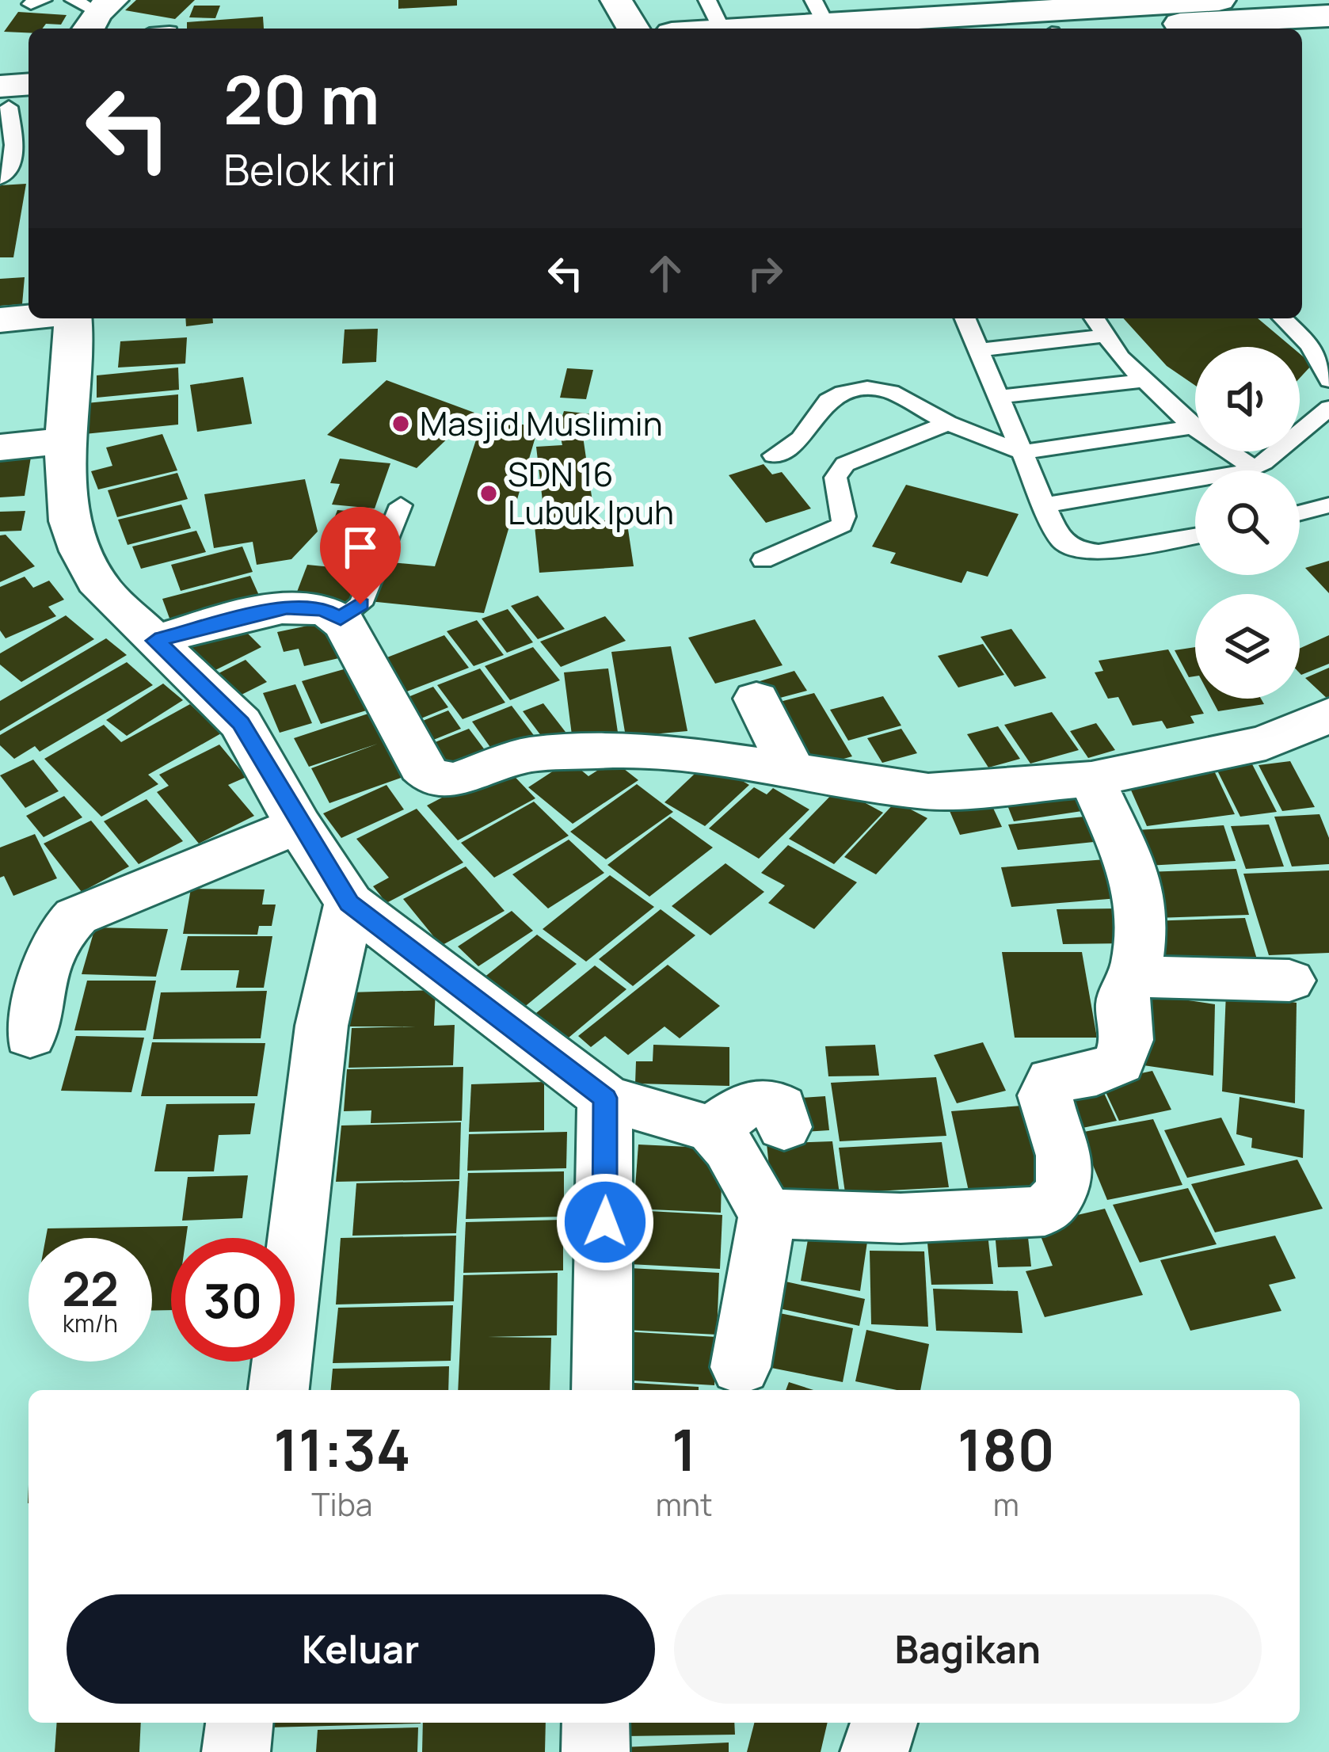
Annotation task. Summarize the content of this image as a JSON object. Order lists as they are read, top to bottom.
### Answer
{
  "places": ["Masjid Muslimin", "SDN 16 Lubuk Ipuh"],
  "page": {
    "turn": ["20 m", "Belok kiri"],
    "speed": "22 km/h",
    "limit": "30",
    "eta": [
      "11:34",
      "Tiba",
      "1",
      "mnt",
      "180",
      "m"
    ],
    "buttons": ["Keluar", "Bagikan"]
  }
}
